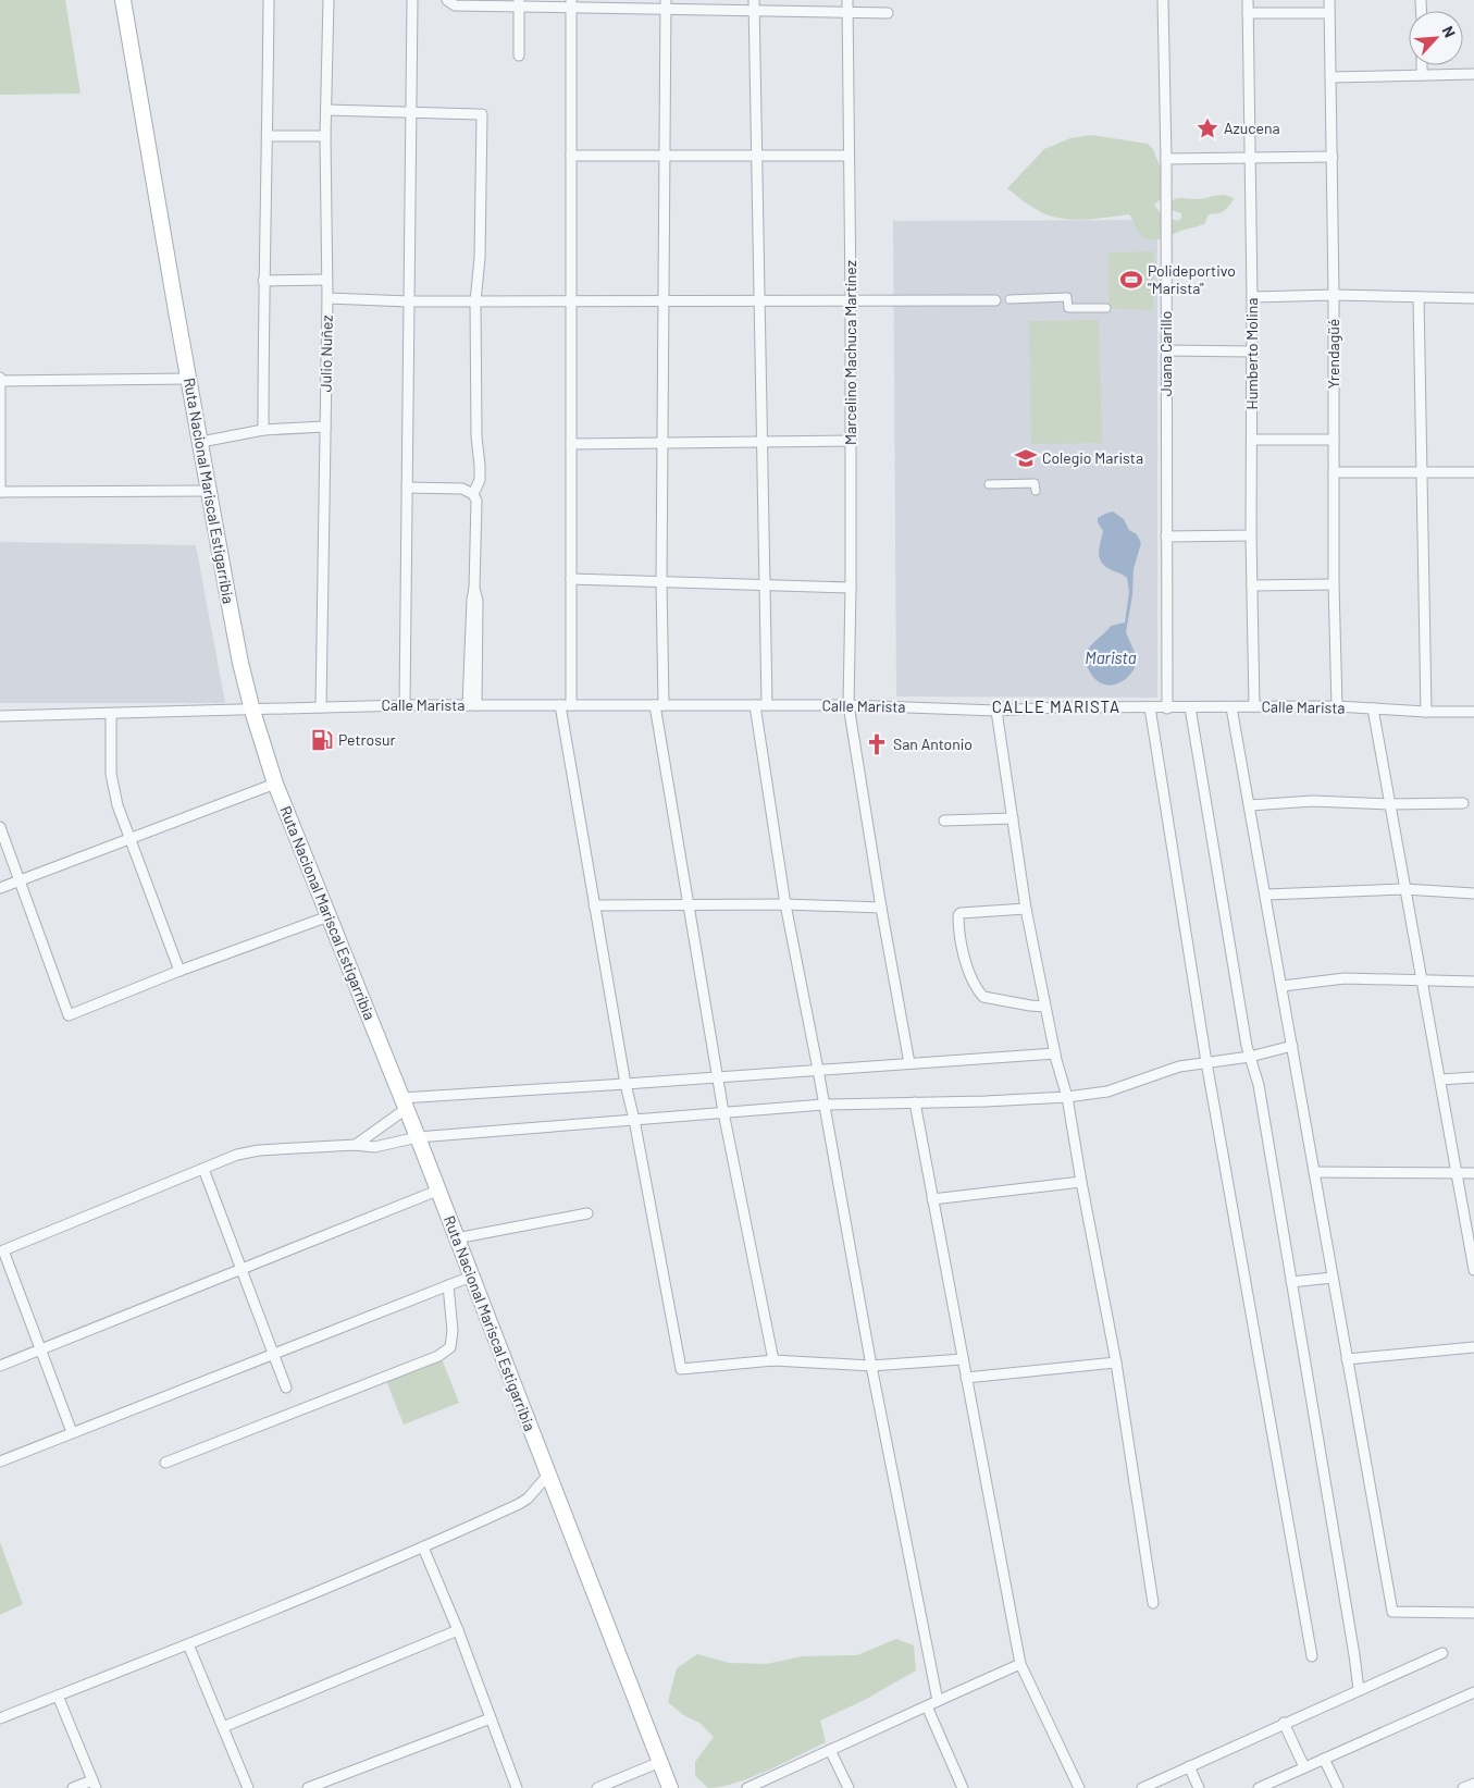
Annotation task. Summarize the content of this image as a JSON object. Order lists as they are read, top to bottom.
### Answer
{
  "streets": {
    "main road": ["Ruta Nacional Mariscal Estigarribia"],
    "street": [
      "Marcelino Machuca Martínez",
      "Julio Nuñez",
      "Juana Carillo",
      "Humberto Molina",
      "Yrendagüé",
      "Calle Marista"
    ]
  },
  "crossings": [
    ["Marcelino Machuca Martínez", "Calle Marista"],
    ["Julio Nuñez", "Calle Marista"],
    ["Juana Carillo", "Calle Marista"],
    ["Humberto Molina", "Calle Marista"],
    ["Yrendagüé", "Calle Marista"],
    ["Ruta Nacional Mariscal Estigarribia", "Calle Marista"]
  ],
  "districts": ["CALLE MARISTA"],
  "water": ["Marista"],
  "places": {
    "place": ["Azucena"],
    "sports": ["Polideportivo \"Marista\""],
    "school or university": ["Colegio Marista"],
    "fuel station": ["Petrosur"],
    "church": ["San Antonio"]
  },
  "north": "top right"
}
